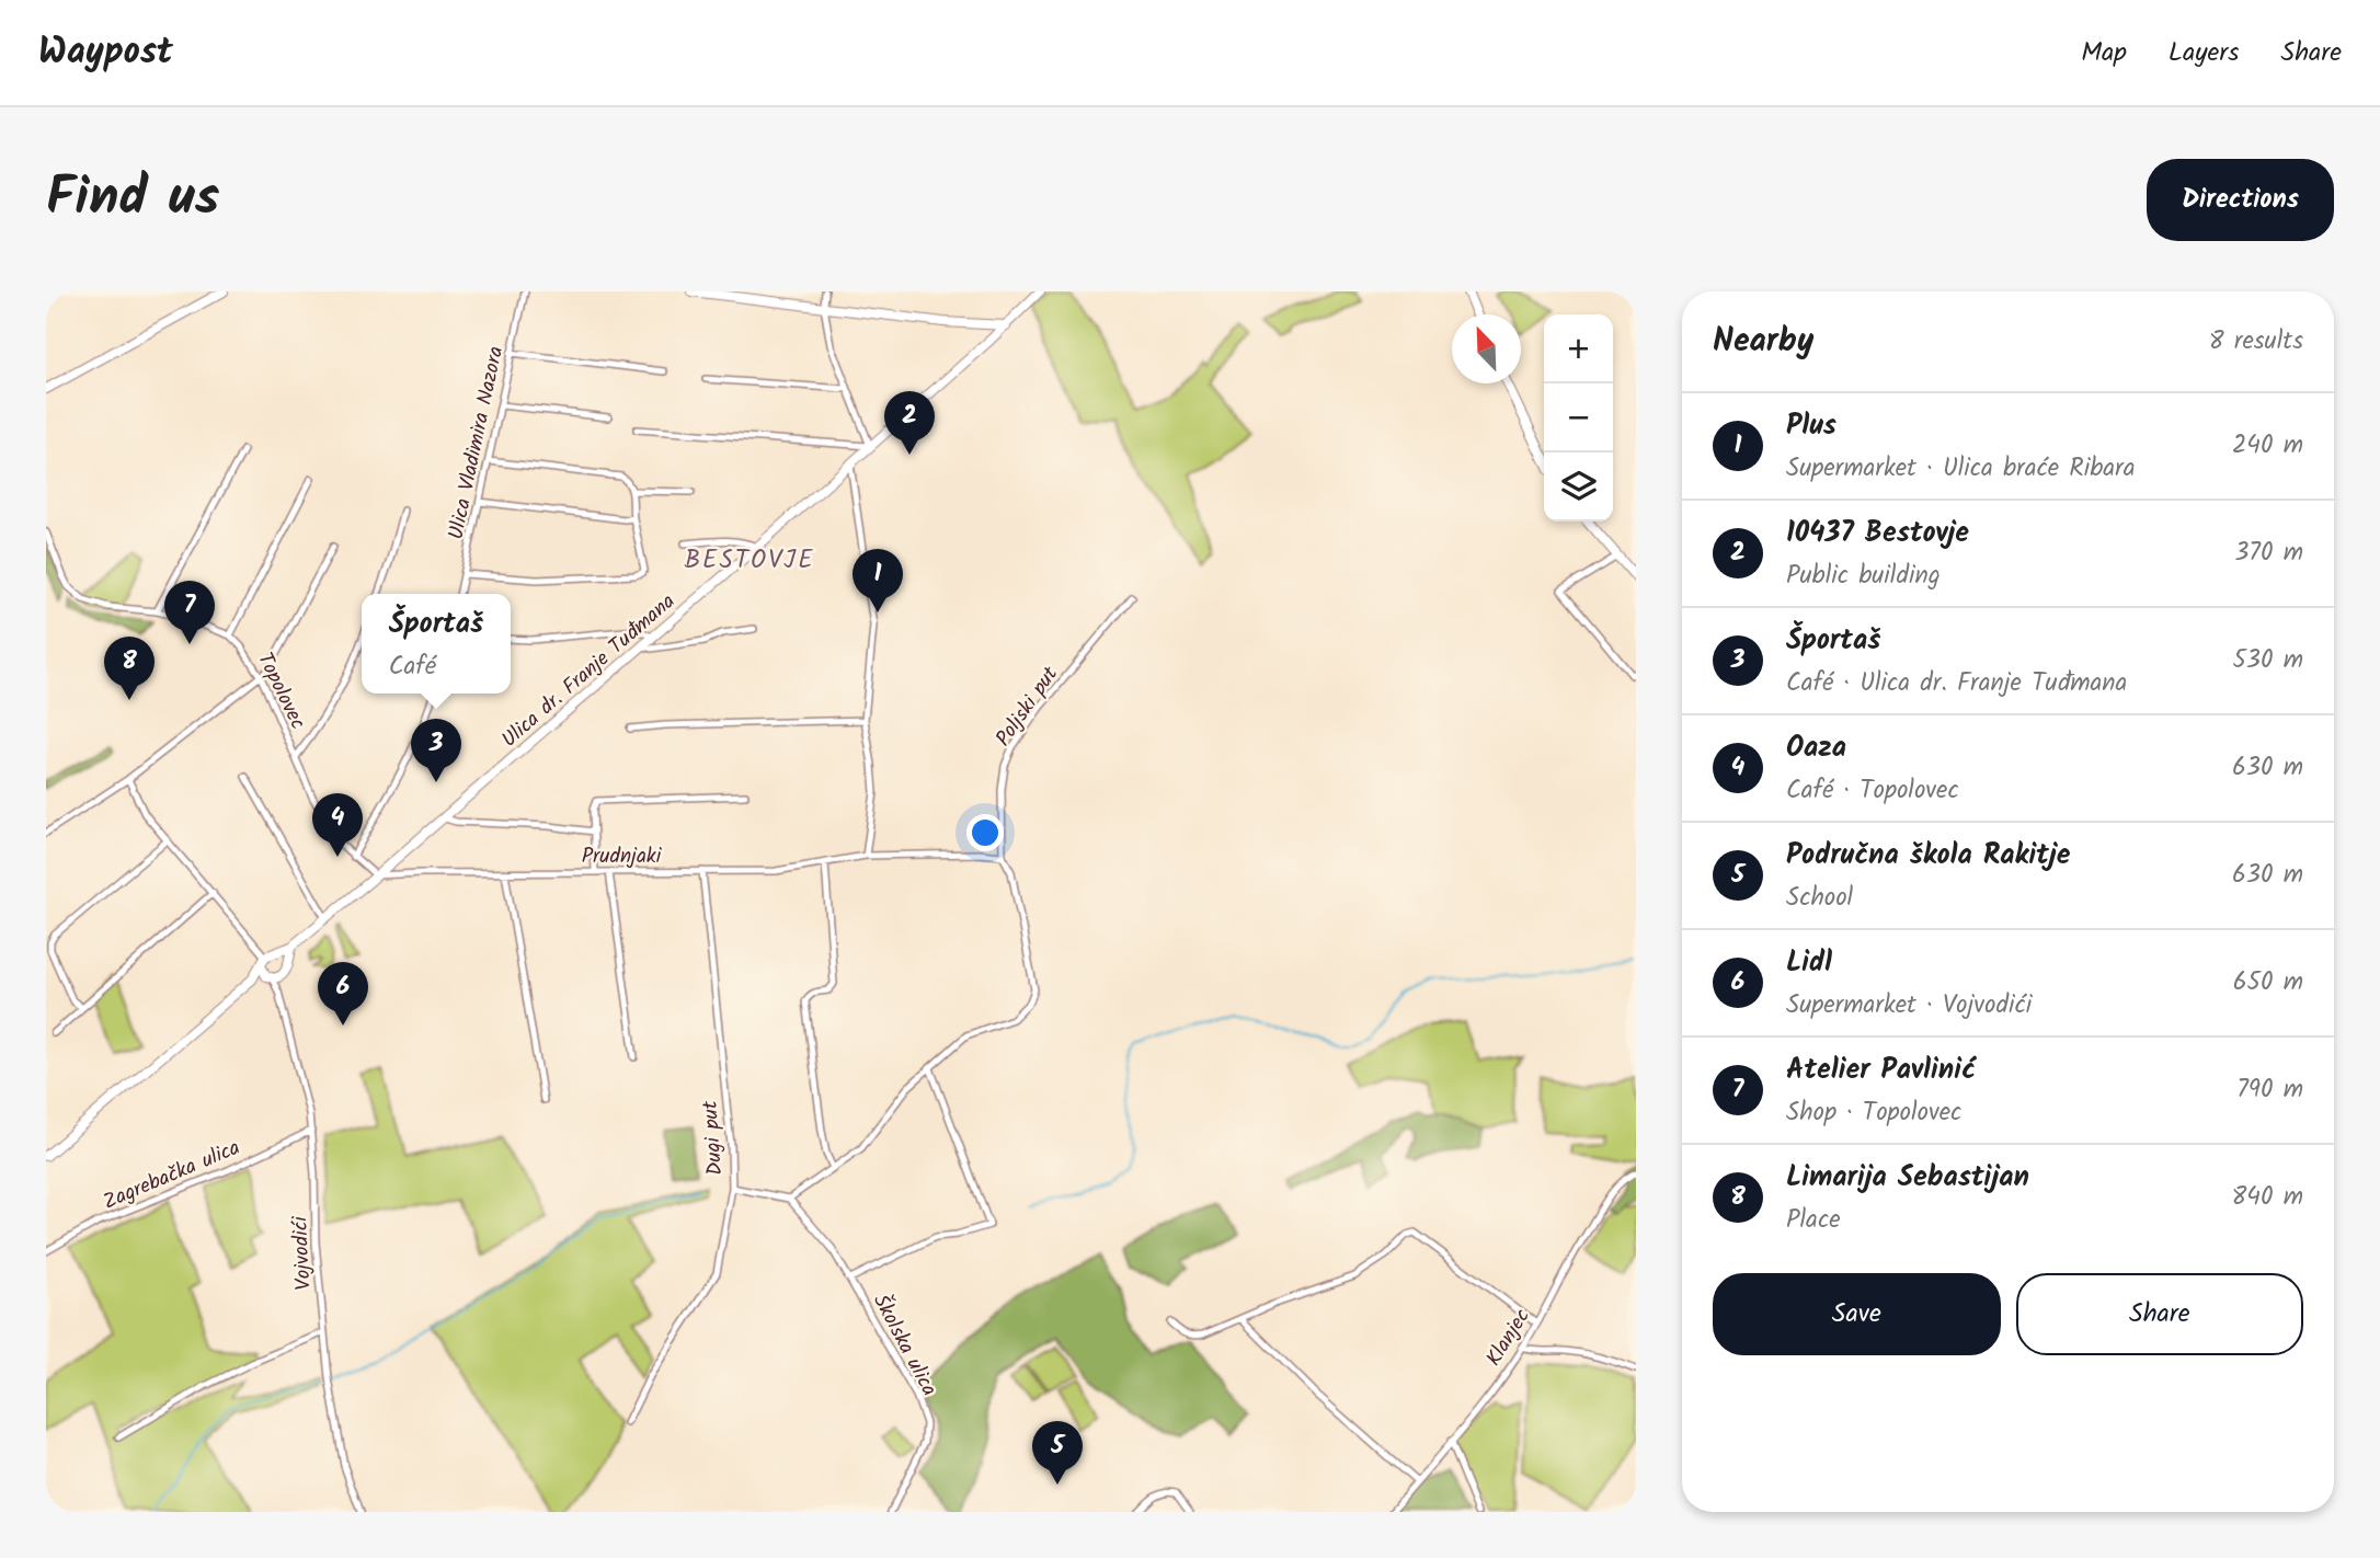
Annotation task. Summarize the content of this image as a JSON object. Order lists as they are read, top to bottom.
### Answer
{
  "streets": {
    "main road": ["Ulica dr. Franje Tuđmana"],
    "street": [
      "Ulica Vladimira Nazora",
      "Topolovec",
      "Poljski put",
      "Prudnjaki",
      "Dugi put",
      "Zagrebačka ulica",
      "Vojvodići",
      "Klanjec",
      "Školska ulica"
    ]
  },
  "crossings": [
    ["Ulica dr. Franje Tuđmana", "Topolovec"],
    ["Ulica dr. Franje Tuđmana", "Prudnjaki"],
    ["Topolovec", "Prudnjaki"],
    ["Poljski put", "Prudnjaki"],
    ["Prudnjaki", "Dugi put"],
    ["Zagrebačka ulica", "Vojvodići"]
  ],
  "districts": ["BESTOVJE"],
  "north": "top left",
  "page": {
    "header": "Waypost",
    "nav": ["Map", "Layers", "Share"],
    "title": "Find us",
    "buttons": [
      "Directions",
      ["Save", "Share"]
    ],
    "heading": ["Nearby", "8 results"],
    "map_buttons": ["+", "−"],
    "pins": [
      "2",
      "1",
      "7",
      "8",
      "3",
      "4",
      "6",
      "5"
    ],
    "list": [
      {
        "mark": "1",
        "name": "Plus",
        "note": "Supermarket · Ulica braće Ribara",
        "value": "240 m"
      },
      {
        "mark": "2",
        "name": "10437 Bestovje",
        "note": "Public building",
        "value": "370 m"
      },
      {
        "mark": "3",
        "name": "Športaš",
        "note": "Café · Ulica dr. Franje Tuđmana",
        "value": "530 m"
      },
      {
        "mark": "4",
        "name": "Oaza",
        "note": "Café · Topolovec",
        "value": "630 m"
      },
      {
        "mark": "5",
        "name": "Područna škola Rakitje",
        "note": "School",
        "value": "630 m"
      },
      {
        "mark": "6",
        "name": "Lidl",
        "note": "Supermarket · Vojvodići",
        "value": "650 m"
      },
      {
        "mark": "7",
        "name": "Atelier Pavlinić",
        "note": "Shop · Topolovec",
        "value": "790 m"
      },
      {
        "mark": "8",
        "name": "Limarija Sebastijan",
        "note": "Place",
        "value": "840 m"
      }
    ],
    "popup": ["Športaš", "Café"]
  }
}
